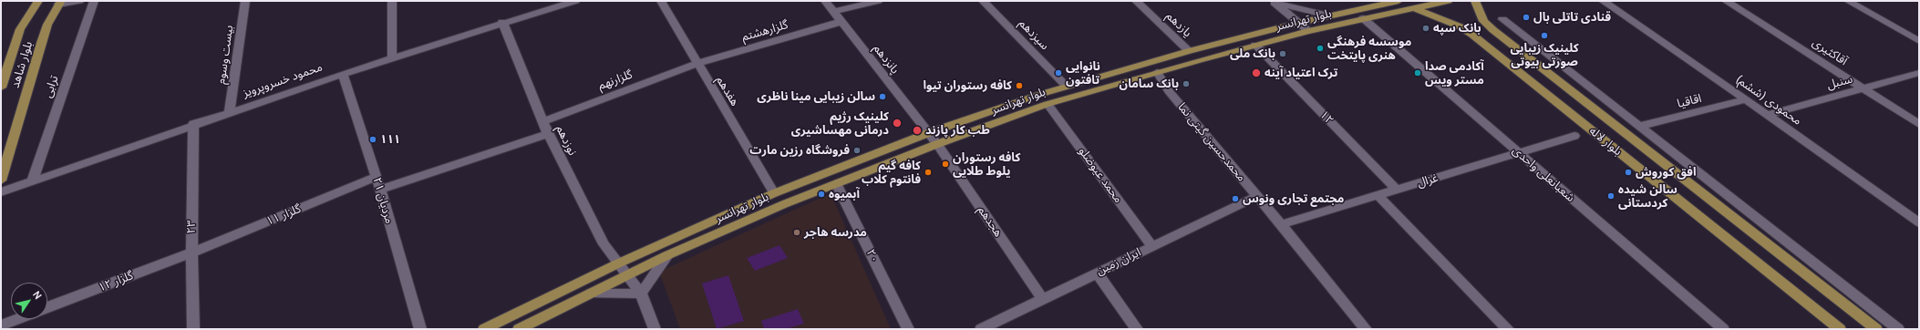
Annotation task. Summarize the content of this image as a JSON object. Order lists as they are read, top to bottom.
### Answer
{
  "streets": {
    "main road": ["بلوار تهرانسر", "بلوار شاهد", "بلوار لاله"],
    "street": [
      "یازدهم",
      "گلزارهشتم",
      "سیزدهم",
      "آقاکثیری",
      "بیست وسوم",
      "پانزدهم",
      "محمود خسروپرویز",
      "گلزارنهم",
      "سنبل",
      "ترابی",
      "هفدهم",
      "محمودی (ششم)",
      "اقاقیا",
      "۱۲",
      "نوزدهم",
      "محمدحسین گیتی نما",
      "شعبانعلی واحدی",
      "محمد عیوضلو",
      "غزال",
      "۲۱ مردیان",
      "گلزار ۱۱",
      "هجدهم",
      "۲۳",
      "۲۰",
      "ایران زمین",
      "گلزار ۱۲"
    ]
  },
  "crossings": [
    ["بلوار تهرانسر", "یازدهم"],
    ["بلوار تهرانسر", "سیزدهم"],
    ["بلوار تهرانسر", "پانزدهم"],
    ["بلوار تهرانسر", "هفدهم"],
    ["بلوار تهرانسر", "۱۲"],
    ["بلوار تهرانسر", "نوزدهم"],
    ["بلوار تهرانسر", "بلوار لاله"],
    ["بلوار تهرانسر", "محمدحسین گیتی نما"],
    ["بلوار تهرانسر", "شعبانعلی واحدی"],
    ["بلوار تهرانسر", "محمد عیوضلو"],
    ["بلوار تهرانسر", "هجدهم"],
    ["بلوار تهرانسر", "۲۰"],
    ["گلزارهشتم", "پانزدهم"],
    ["گلزارهشتم", "گلزارنهم"],
    ["گلزارهشتم", "هفدهم"],
    ["آقاکثیری", "سنبل"],
    ["بیست وسوم", "محمود خسروپرویز"],
    ["پانزدهم", "هجدهم"],
    ["محمود خسروپرویز", "ترابی"],
    ["محمود خسروپرویز", "نوزدهم"],
    ["محمود خسروپرویز", "۲۱ مردیان"],
    ["محمود خسروپرویز", "۲۳"],
    ["گلزارنهم", "هفدهم"],
    ["گلزارنهم", "نوزدهم"],
    ["سنبل", "محمودی (ششم)"],
    ["محمودی (ششم)", "اقاقیا"],
    ["۱۲", "غزال"],
    ["محمدحسین گیتی نما", "غزال"],
    ["محمدحسین گیتی نما", "ایران زمین"],
    ["شعبانعلی واحدی", "غزال"],
    ["محمد عیوضلو", "ایران زمین"],
    ["۲۱ مردیان", "گلزار ۱۱"],
    ["گلزار ۱۱", "۲۳"],
    ["گلزار ۱۱", "گلزار ۱۲"],
    ["هجدهم", "ایران زمین"],
    ["۲۳", "گلزار ۱۲"]
  ],
  "places": [
    "قنادی تاتلی بال",
    "بانک سپه",
    "کلینیک زیبایی صورتی بیوتی",
    "موسسه فرهنگی هنری پایتخت",
    "بانک ملی",
    "نانوایی تافتون",
    "ترک اعتیاد آینه",
    "آکادمی صدا مستر ویس",
    "بانک سامان",
    "کافه رستوران تیوا",
    "سالن زیبایی مینا ناظری",
    "کلینیک رژیم درمانی مهساشیری",
    "طب کار پازند",
    "۱۱۱",
    "فروشگاه رزین مارت",
    "کافه رستوران يلوط طلایی",
    "کافه گیم فانتوم کلاب",
    "افق کوروش",
    "آبمیوه",
    "سالن شیده کردستانی",
    "مجتمع تجاری ونوس",
    "مدرسه هاجر"
  ],
  "north": "top right"
}
